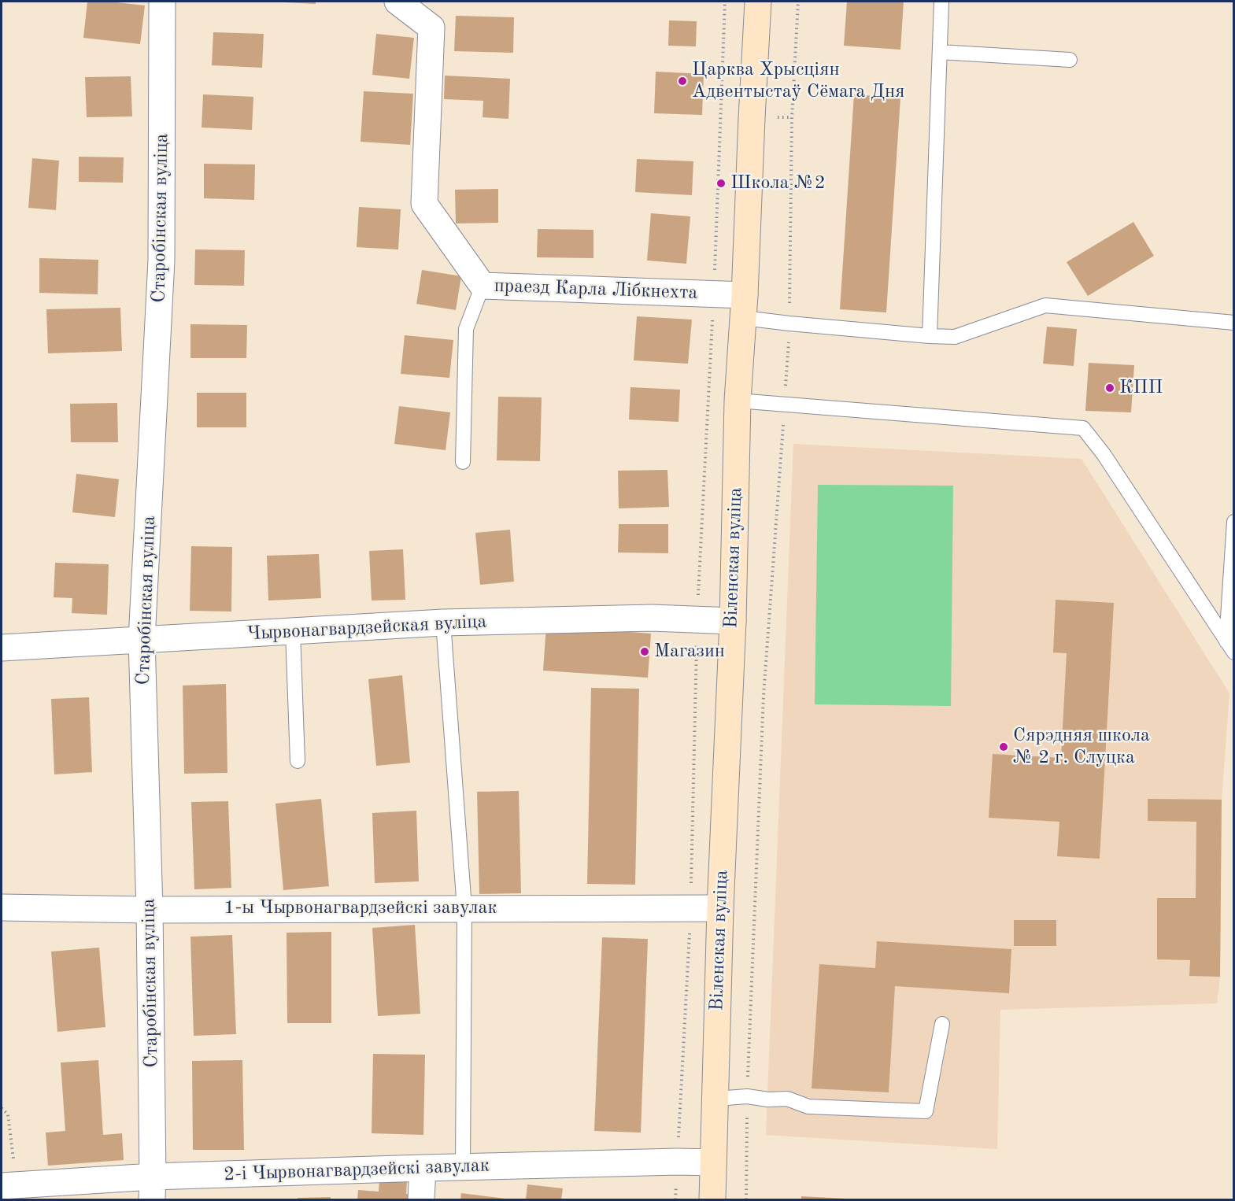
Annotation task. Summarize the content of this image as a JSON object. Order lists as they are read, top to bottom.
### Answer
{
  "streets": {
    "main road": ["Віленская вуліца"],
    "street": [
      "Старобінская вуліца",
      "праезд Карла Лібкнехта",
      "Чырвонагвардзейская вуліца",
      "1-ы Чырвонагвардзейскі завулак",
      "2-і Чырвонагвардзейскі завулак"
    ]
  },
  "crossings": [
    ["Старобінская вуліца", "Чырвонагвардзейская вуліца"],
    ["Старобінская вуліца", "1-ы Чырвонагвардзейскі завулак"],
    ["Старобінская вуліца", "2-і Чырвонагвардзейскі завулак"],
    ["праезд Карла Лібкнехта", "Віленская вуліца"],
    ["Віленская вуліца", "Чырвонагвардзейская вуліца"],
    ["Віленская вуліца", "1-ы Чырвонагвардзейскі завулак"],
    ["Віленская вуліца", "2-і Чырвонагвардзейскі завулак"]
  ],
  "places": [
    "Царква Хрысціян Адвентыстаў Сёмага Дня",
    "Школа №2",
    "КПП",
    "Магазин",
    "Сярэдняя школа № 2 г. Слуцка"
  ]
}
